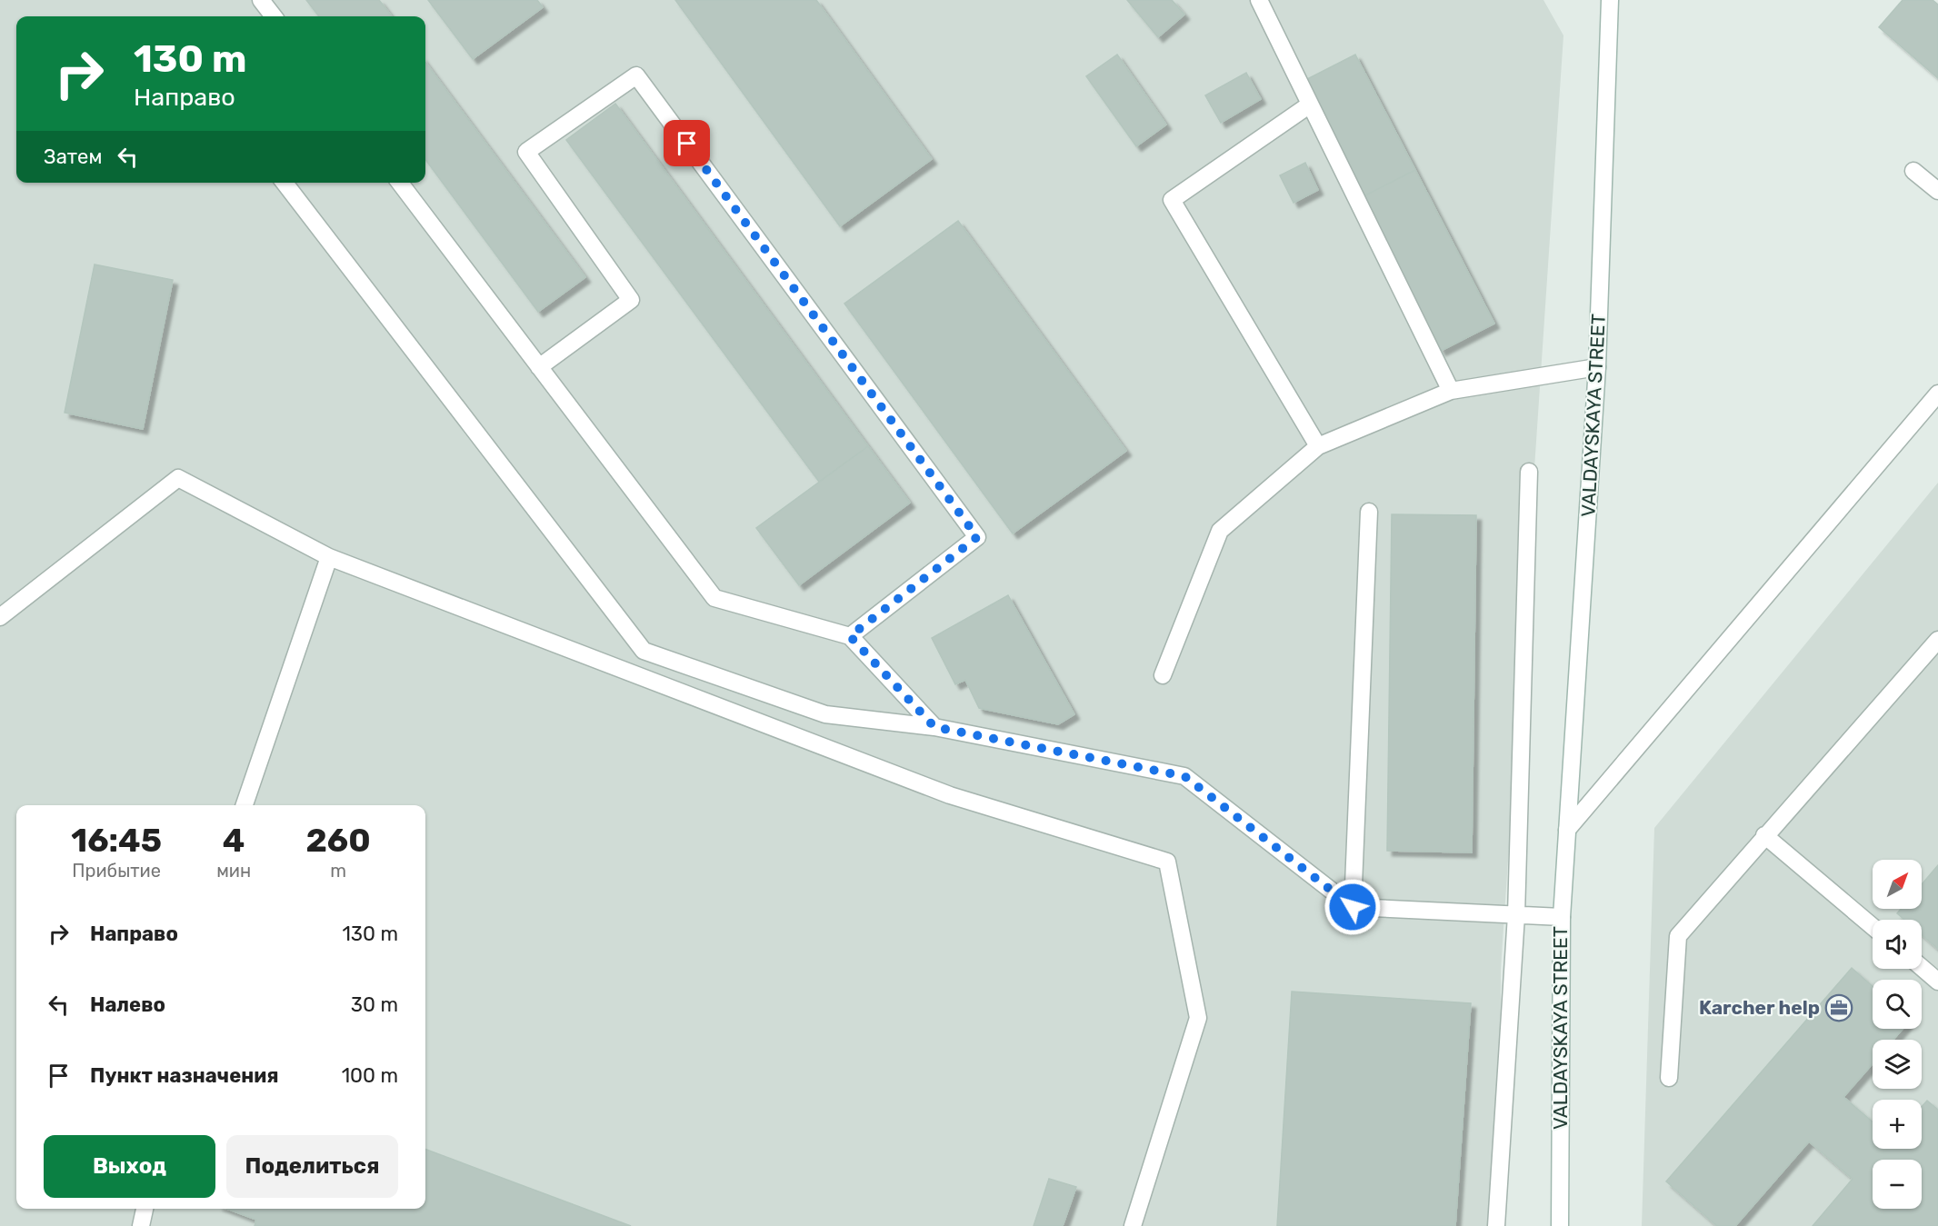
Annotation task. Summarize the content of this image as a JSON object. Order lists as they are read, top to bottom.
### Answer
{
  "streets": {
    "street": ["VALDAYSKAYA STREET"]
  },
  "places": {
    "office": ["Karcher help"]
  },
  "north": "top right",
  "page": {
    "turn": ["130 m", "Направо"],
    "then": "Затем",
    "eta": [
      "16:45",
      "Прибытие",
      "4",
      "мин",
      "260",
      "m"
    ],
    "map_buttons": ["+", "−"],
    "list": [
      {
        "name": "Направо",
        "value": "130 m"
      },
      {
        "name": "Налево",
        "value": "30 m"
      },
      {
        "name": "Пункт назначения",
        "value": "100 m"
      }
    ],
    "buttons": ["Выход", "Поделиться"]
  }
}
